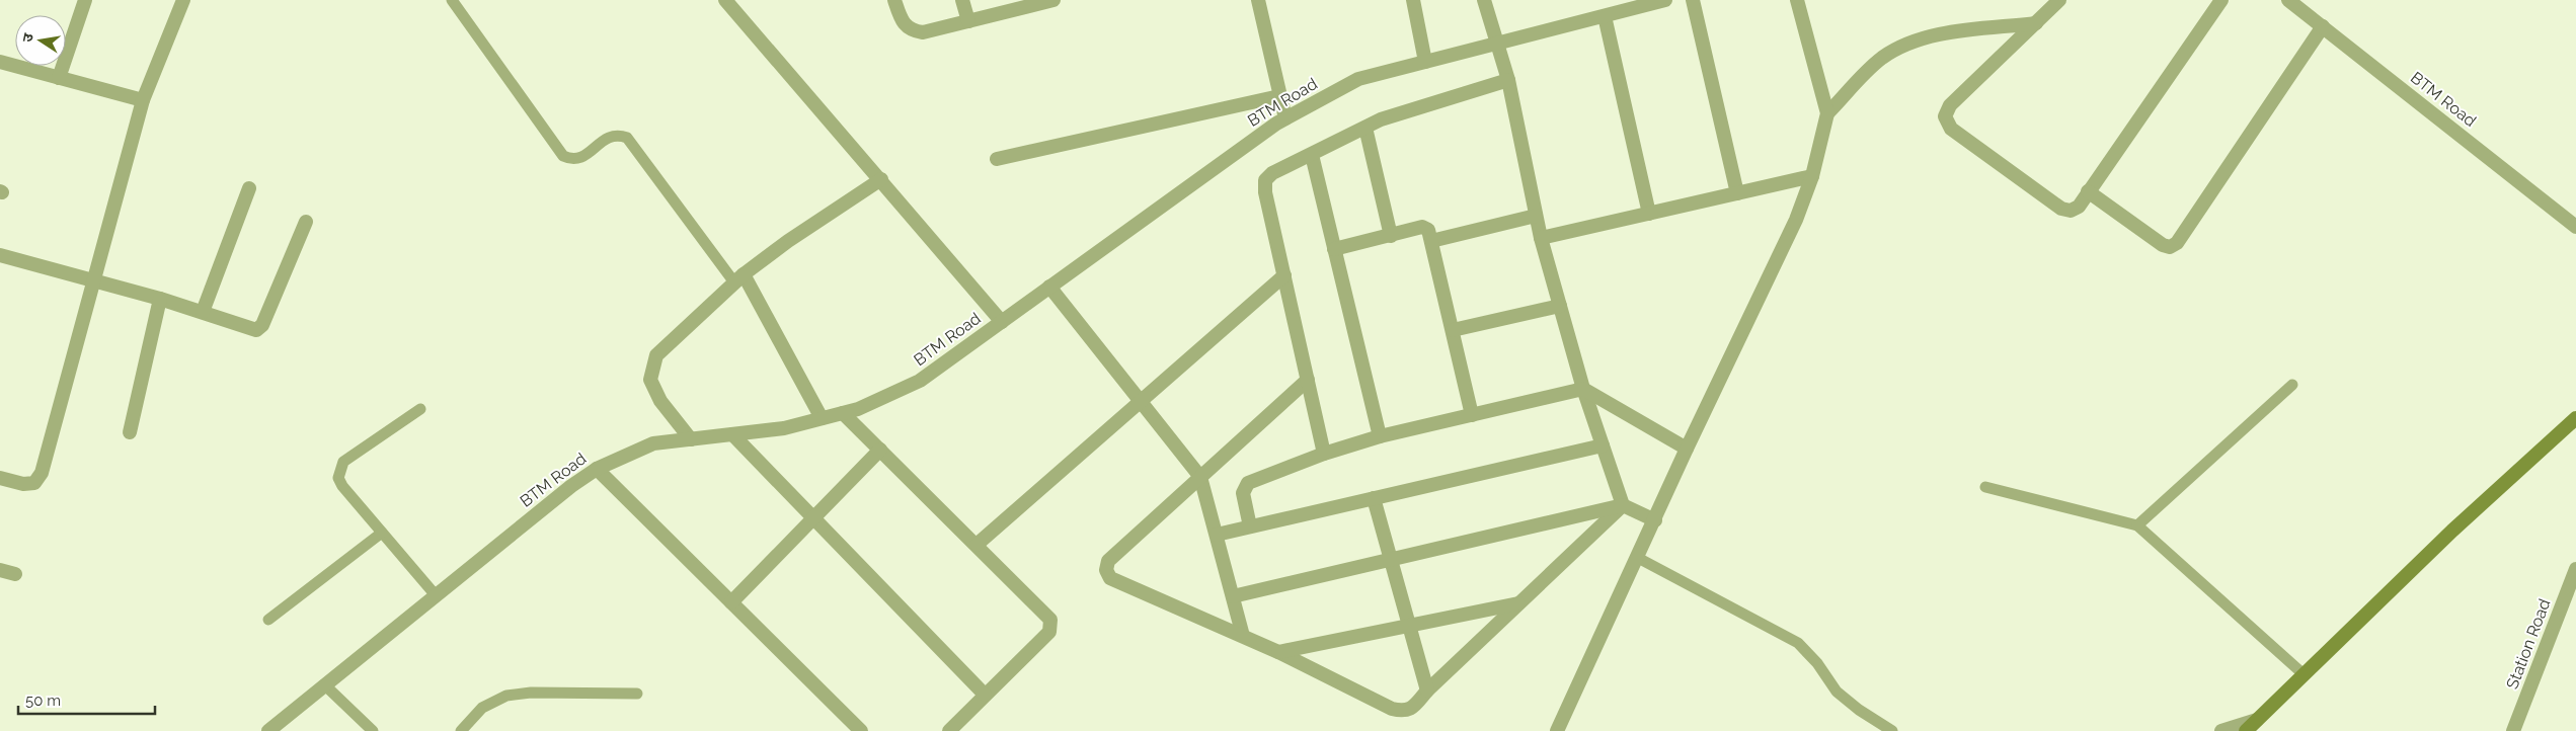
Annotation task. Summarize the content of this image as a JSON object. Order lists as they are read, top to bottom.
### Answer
{
  "streets": {
    "street": ["BTM Road", "Station Road"]
  },
  "scale_bar": "50 m",
  "north": "left"
}
